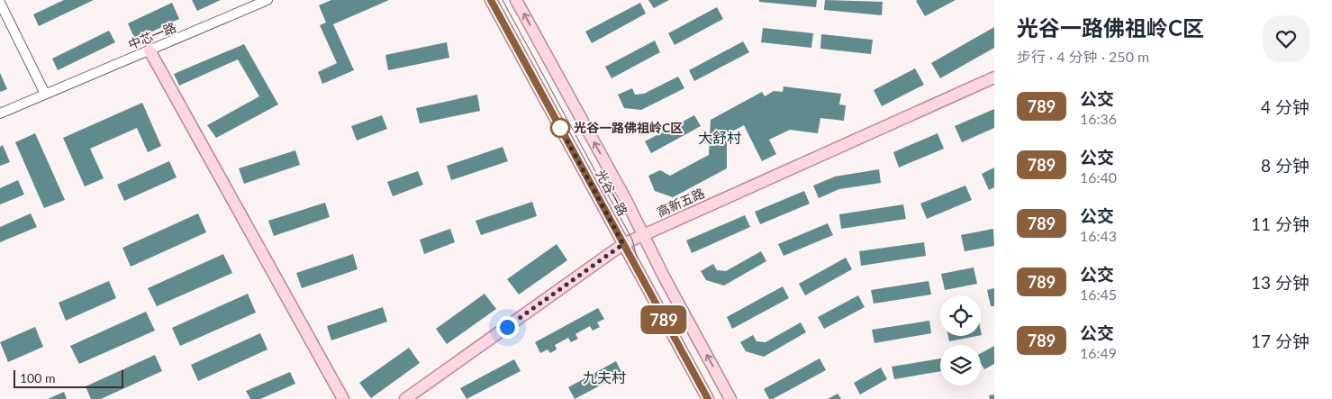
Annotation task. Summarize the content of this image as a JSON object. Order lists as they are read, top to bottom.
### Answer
{
  "streets": {
    "main road": ["光谷一路", "高新五路"],
    "street": ["中芯一路"]
  },
  "crossings": [
    ["光谷一路", "高新五路"]
  ],
  "districts": ["大舒村", "九夫村"],
  "places": ["光谷一路佛祖岭C区"],
  "lines": ["bus line 789"],
  "scale_bar": "100 m",
  "page": {
    "on_map": "789",
    "heading": ["光谷一路佛祖岭C区", "步行 · 4 分钟 · 250 m"],
    "list": [
      {
        "mark": "789",
        "name": "公交",
        "note": "16:36",
        "value": "4 分钟"
      },
      {
        "mark": "789",
        "name": "公交",
        "note": "16:40",
        "value": "8 分钟"
      },
      {
        "mark": "789",
        "name": "公交",
        "note": "16:43",
        "value": "11 分钟"
      },
      {
        "mark": "789",
        "name": "公交",
        "note": "16:45",
        "value": "13 分钟"
      },
      {
        "mark": "789",
        "name": "公交",
        "note": "16:49",
        "value": "17 分钟"
      }
    ],
    "scale": "100 m"
  }
}
